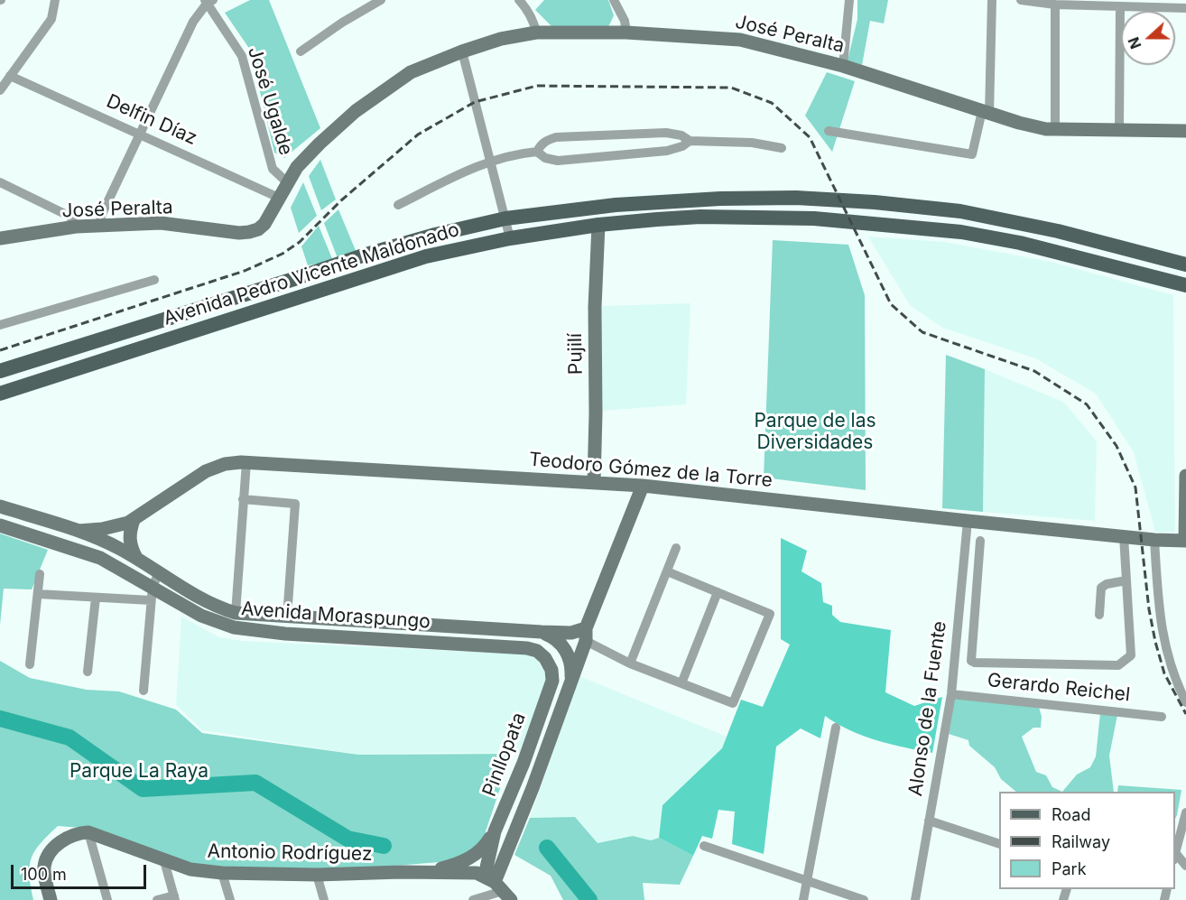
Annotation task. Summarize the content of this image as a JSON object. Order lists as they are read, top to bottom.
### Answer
{
  "streets": {
    "main road": ["Avenida Pedro Vicente Maldonado"],
    "street": [
      "José Peralta",
      "José Ugalde",
      "Delfin Díaz",
      "Pujilí",
      "Teodoro Gómez de la Torre",
      "Avenida Moraspungo",
      "Gerardo Reichel",
      "Alonso de la Fuente",
      "Pinllopata",
      "Antonio Rodríguez"
    ]
  },
  "crossings": [
    ["José Peralta", "José Ugalde"],
    ["José Peralta", "Delfin Díaz"],
    ["Avenida Pedro Vicente Maldonado", "Pujilí"],
    ["Pujilí", "Teodoro Gómez de la Torre"],
    ["Teodoro Gómez de la Torre", "Avenida Moraspungo"],
    ["Teodoro Gómez de la Torre", "Alonso de la Fuente"],
    ["Teodoro Gómez de la Torre", "Pinllopata"],
    ["Avenida Moraspungo", "Pinllopata"],
    ["Gerardo Reichel", "Alonso de la Fuente"],
    ["Pinllopata", "Antonio Rodríguez"]
  ],
  "parks": ["Parque de las Diversidades", "Parque La Raya"],
  "legend": ["Road", "Railway", "Park"],
  "scale_bar": "100 m",
  "north": "left"
}
